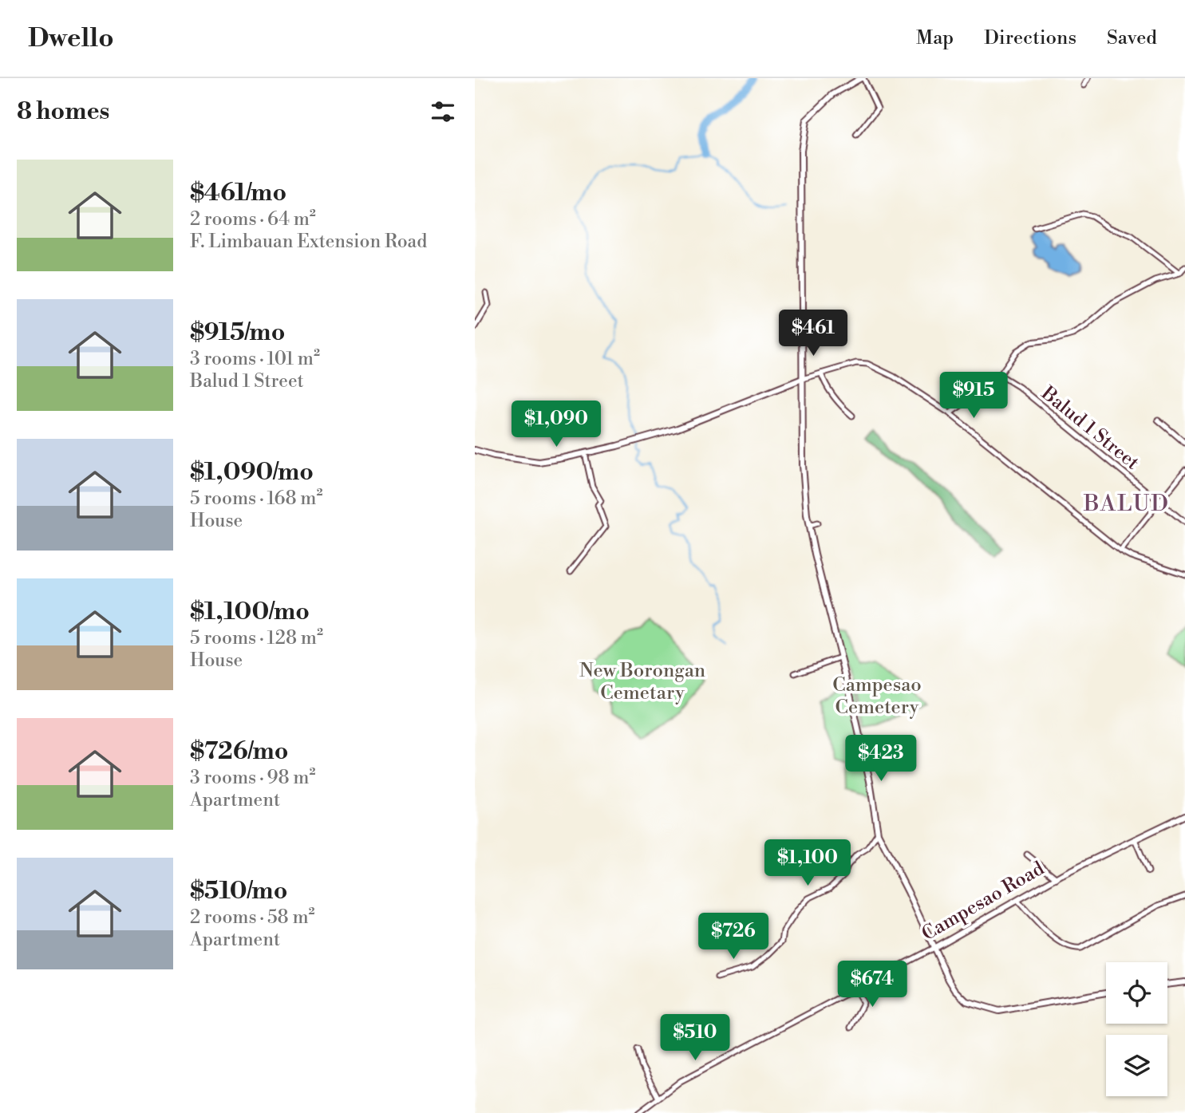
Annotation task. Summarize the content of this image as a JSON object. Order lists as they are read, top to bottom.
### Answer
{
  "streets": {
    "street": ["Balud 1 Street", "Campesao Road"]
  },
  "districts": ["BALUD"],
  "parks": ["New Borongan Cemetary", "Campesao Cemetery"],
  "page": {
    "header": "Dwello",
    "nav": ["Map", "Directions", "Saved"],
    "heading": "8 homes",
    "list": [
      {
        "name": "$461/mo",
        "note": "2 rooms · 64 m² · F. Limbauan Extension Road"
      },
      {
        "name": "$915/mo",
        "note": "3 rooms · 101 m² · Balud 1 Street"
      },
      {
        "name": "$1,090/mo",
        "note": "5 rooms · 168 m² · House"
      },
      {
        "name": "$1,100/mo",
        "note": "5 rooms · 128 m² · House"
      },
      {
        "name": "$726/mo",
        "note": "3 rooms · 98 m² · Apartment"
      },
      {
        "name": "$510/mo",
        "note": "2 rooms · 58 m² · Apartment"
      }
    ],
    "price": [
      "$461",
      "$915",
      "$1,090",
      "$423",
      "$1,100",
      "$726",
      "$674",
      "$510"
    ]
  }
}
